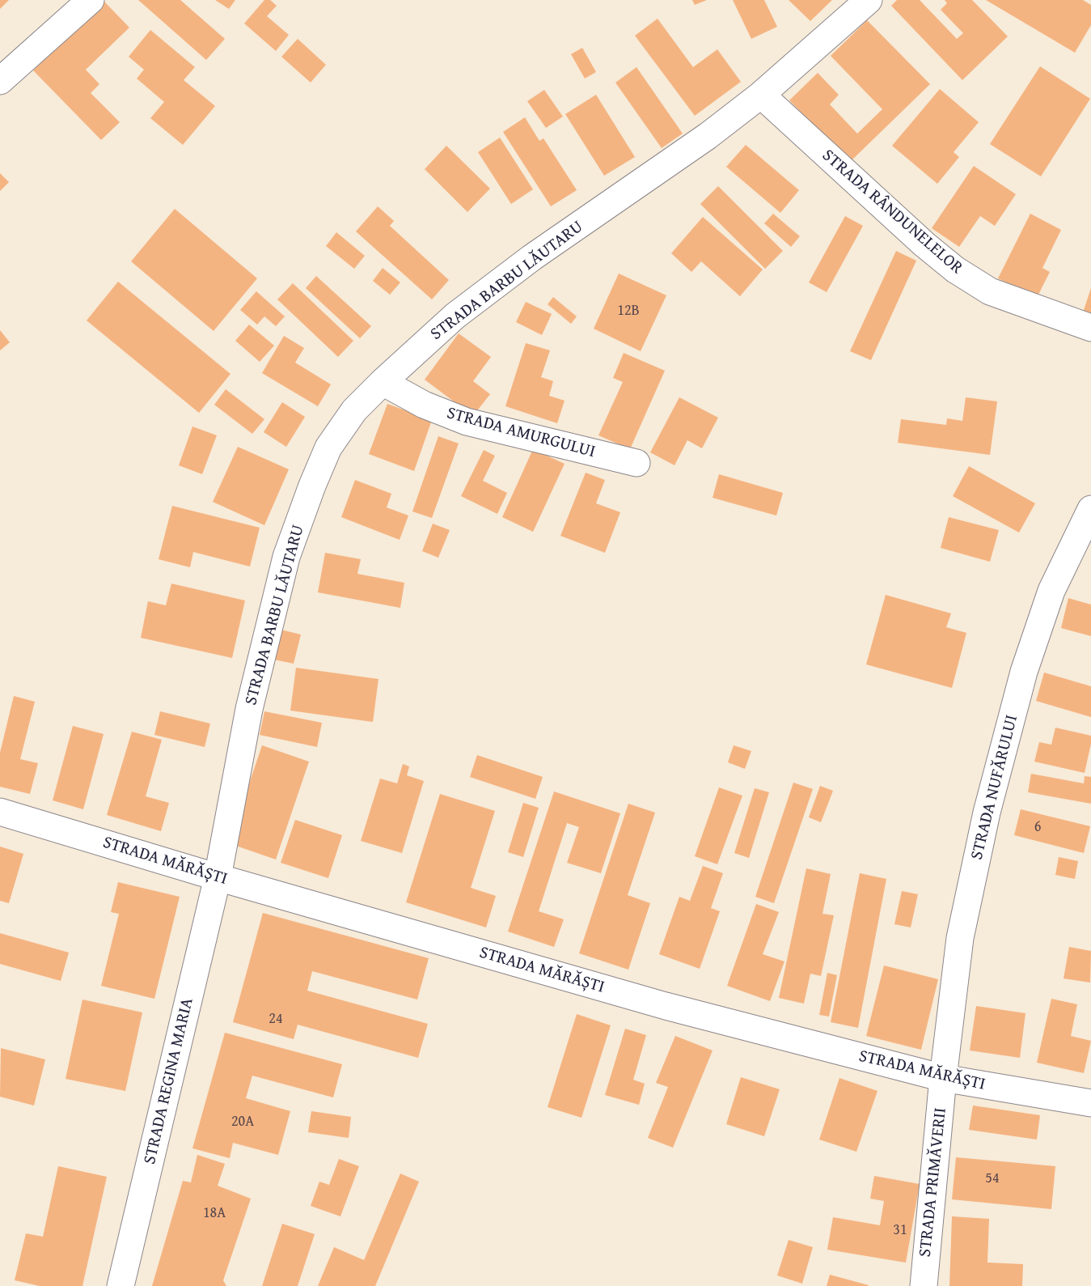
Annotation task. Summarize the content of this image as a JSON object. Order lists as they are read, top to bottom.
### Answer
{
  "streets": {
    "street": [
      "STRADA RÂNDUNELELOR",
      "STRADA BARBU LĂUTARU",
      "STRADA AMURGULUI",
      "STRADA NUFĂRULUI",
      "STRADA MĂRĂȘTI",
      "STRADA REGINA MARIA",
      "STRADA PRIMĂVERII"
    ]
  },
  "crossings": [
    ["STRADA RÂNDUNELELOR", "STRADA BARBU LĂUTARU"],
    ["STRADA BARBU LĂUTARU", "STRADA AMURGULUI"],
    ["STRADA BARBU LĂUTARU", "STRADA MĂRĂȘTI"],
    ["STRADA BARBU LĂUTARU", "STRADA REGINA MARIA"],
    ["STRADA NUFĂRULUI", "STRADA MĂRĂȘTI"],
    ["STRADA NUFĂRULUI", "STRADA PRIMĂVERII"],
    ["STRADA MĂRĂȘTI", "STRADA REGINA MARIA"],
    ["STRADA MĂRĂȘTI", "STRADA PRIMĂVERII"]
  ],
  "house_numbers": [
    "12B",
    "6",
    "24",
    "20A",
    "54",
    "18A",
    "31"
  ]
}
